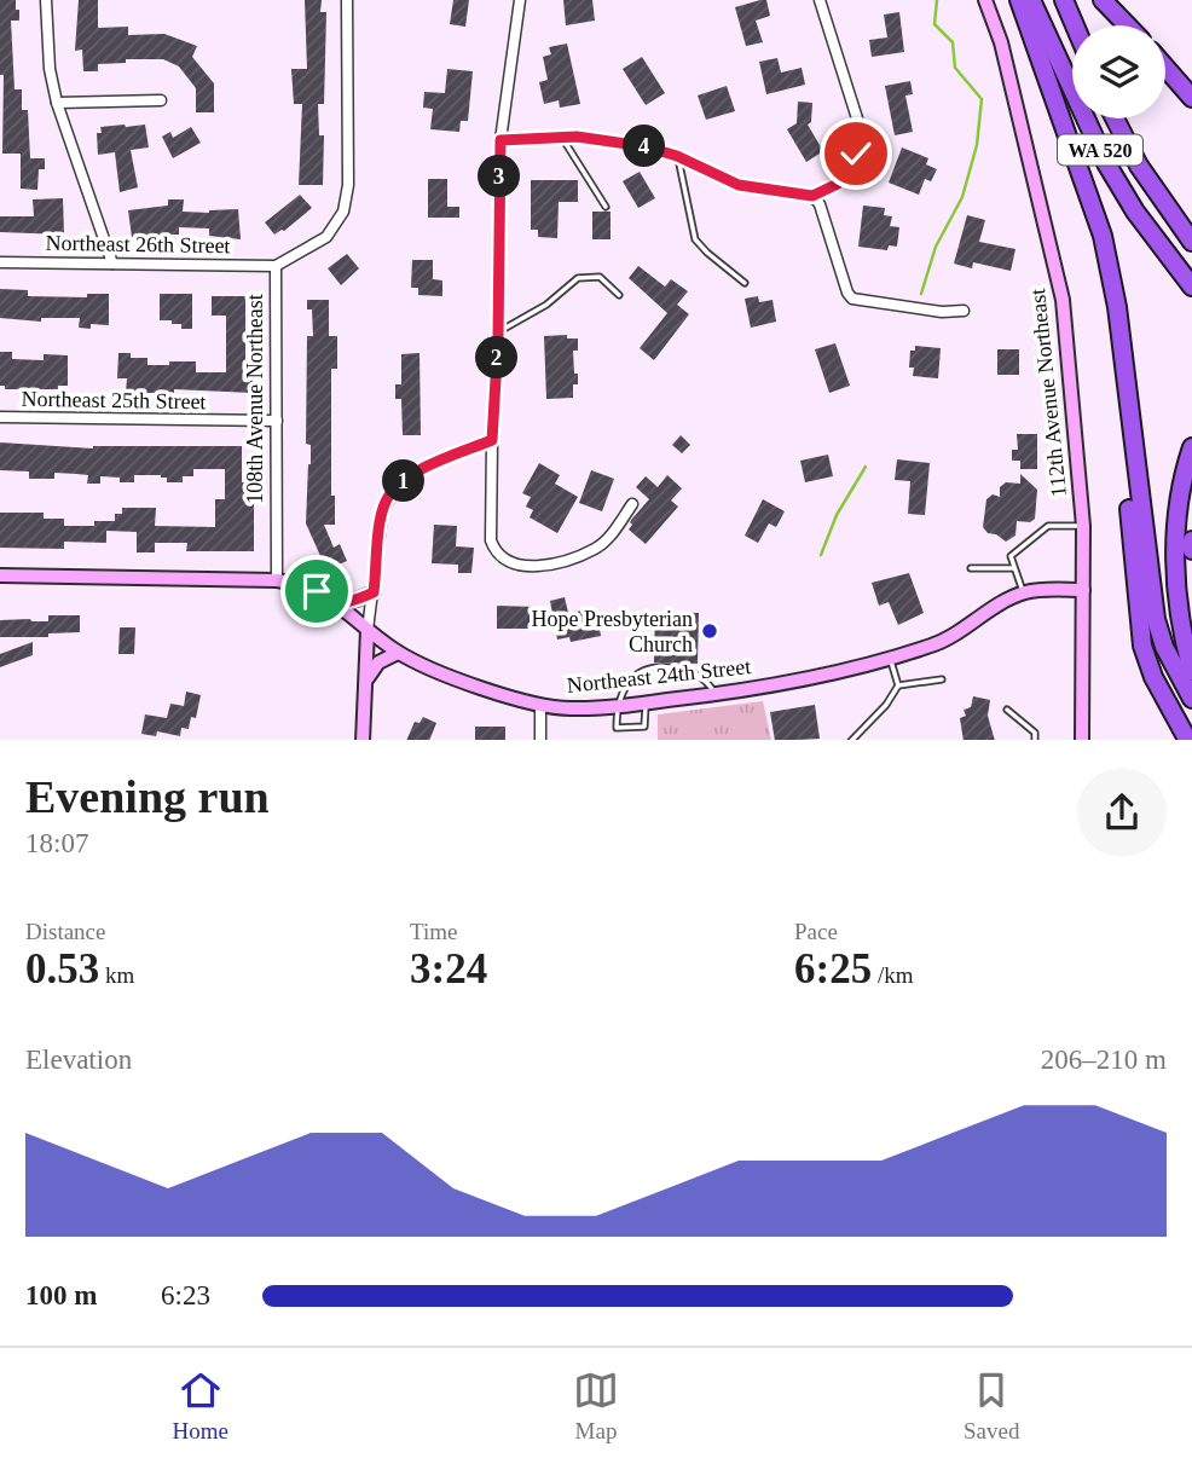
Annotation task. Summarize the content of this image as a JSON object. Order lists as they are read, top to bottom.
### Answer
{
  "streets": {
    "highway": ["WA 520"],
    "main road": ["112th Avenue Northeast", "Northeast 24th Street"],
    "street": ["Northeast 26th Street", "108th Avenue Northeast", "Northeast 25th Street"]
  },
  "crossings": [
    ["Northeast 26th Street", "108th Avenue Northeast"],
    ["112th Avenue Northeast", "Northeast 24th Street"],
    ["108th Avenue Northeast", "Northeast 25th Street"],
    ["108th Avenue Northeast", "Northeast 24th Street"]
  ],
  "places": ["Hope Presbyterian Church"],
  "page": {
    "pins": [
      "4",
      "3",
      "2",
      "1"
    ],
    "heading": ["Evening run", "18:07"],
    "stats": [
      ["Distance", "0.53 km"],
      ["Time", "3:24"],
      ["Pace", "6:25 /km"]
    ],
    "chart": ["Elevation", "206–210 m"],
    "list": [
      {
        "name": "100 m",
        "note": "6:23"
      }
    ],
    "tabs": ["Home", "Map", "Saved"]
  }
}
